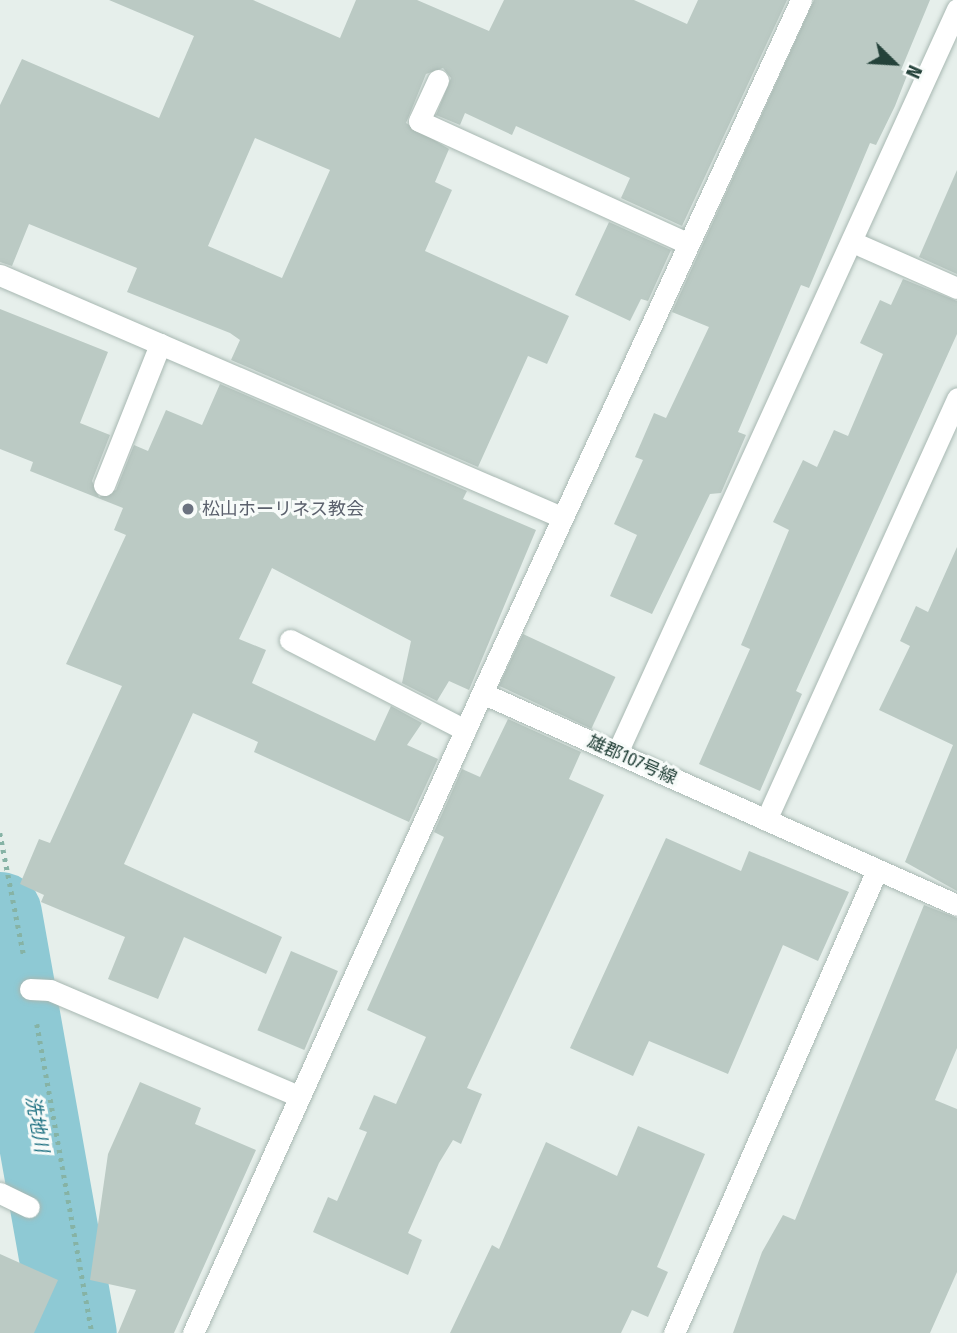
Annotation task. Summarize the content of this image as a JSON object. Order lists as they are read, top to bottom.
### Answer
{
  "streets": {
    "street": ["雄郡107号線"]
  },
  "water": ["洗地川"],
  "places": ["松山ホーリネス教会"],
  "north": "bottom right"
}
